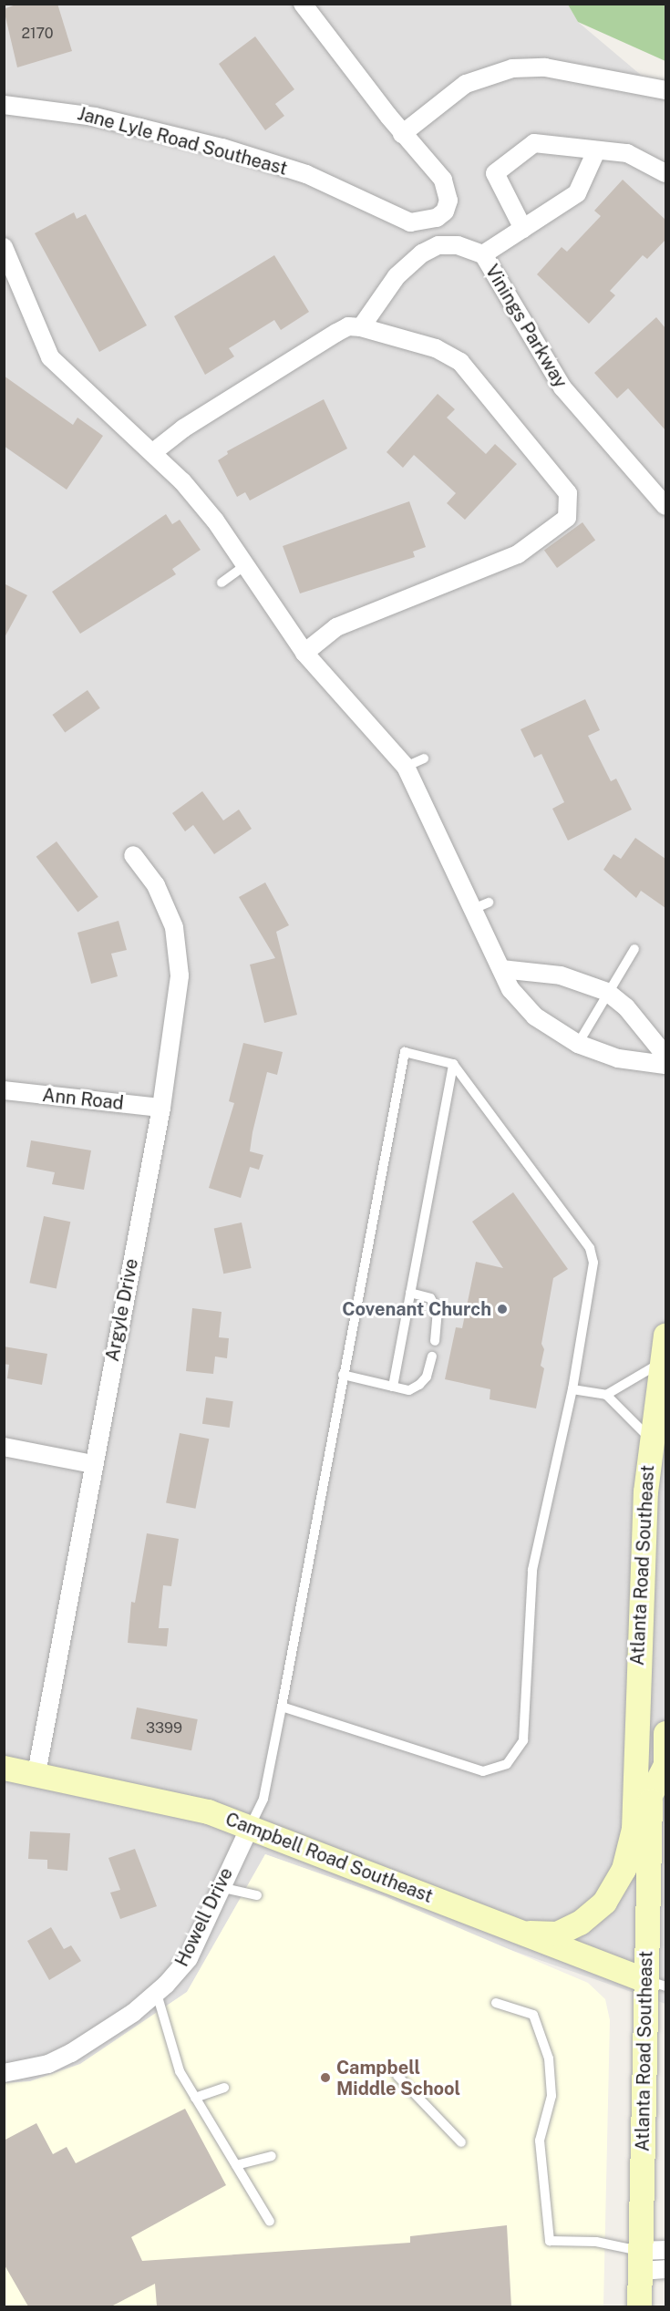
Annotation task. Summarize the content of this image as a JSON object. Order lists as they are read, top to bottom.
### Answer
{
  "streets": {
    "main road": ["Atlanta Road Southeast", "Campbell Road Southeast"],
    "street": [
      "Jane Lyle Road Southeast",
      "Vinings Parkway",
      "Ann Road",
      "Argyle Drive",
      "Howell Drive"
    ]
  },
  "crossings": [
    ["Ann Road", "Argyle Drive"],
    ["Argyle Drive", "Campbell Road Southeast"],
    ["Atlanta Road Southeast", "Campbell Road Southeast"],
    ["Campbell Road Southeast", "Howell Drive"]
  ],
  "places": ["Covenant Church", "Campbell Middle School"],
  "house_numbers": ["2170", "3399"]
}
